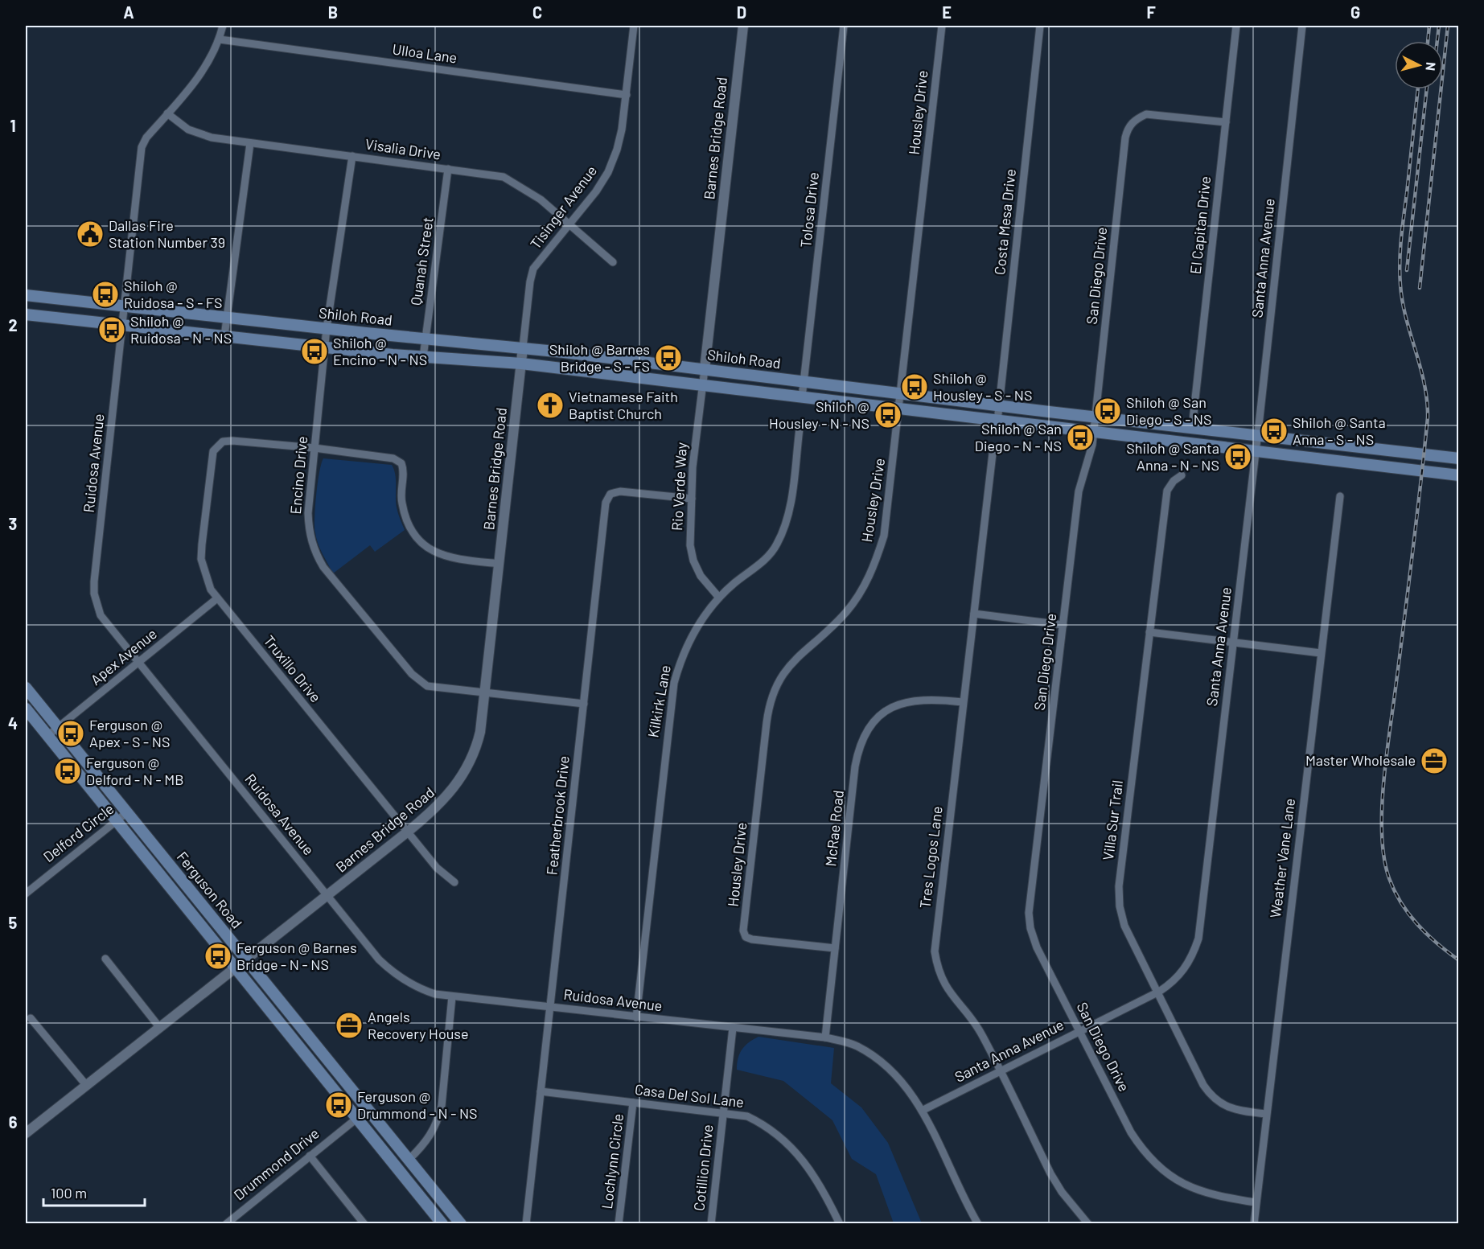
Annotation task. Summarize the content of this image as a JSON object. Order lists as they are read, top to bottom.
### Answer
{
  "streets": {
    "main road": ["Shiloh Road", "Ferguson Road"],
    "street": [
      "Ulloa Lane",
      "Housley Drive",
      "Barnes Bridge Road",
      "Visalia Drive",
      "Tisinger Avenue",
      "Tolosa Drive",
      "Costa Mesa Drive",
      "El Capitan Drive",
      "Santa Anna Avenue",
      "Quanah Street",
      "San Diego Drive",
      "Ruidosa Avenue",
      "Encino Drive",
      "Rio Verde Way",
      "Apex Avenue",
      "Truxillo Drive",
      "Kilkirk Lane",
      "Featherbrook Drive",
      "Villa Sur Trail",
      "McRae Road",
      "Delford Circle",
      "Tres Logos Lane",
      "Weather Vane Lane",
      "Casa Del Sol Lane",
      "Lochlynn Circle",
      "Drummond Drive",
      "Cotillion Drive"
    ]
  },
  "crossings": [
    ["Ulloa Lane", "Tisinger Avenue"],
    ["Ulloa Lane", "Ruidosa Avenue"],
    ["Housley Drive", "Shiloh Road"],
    ["Housley Drive", "McRae Road"],
    ["Barnes Bridge Road", "Tisinger Avenue"],
    ["Barnes Bridge Road", "Shiloh Road"],
    ["Barnes Bridge Road", "Ruidosa Avenue"],
    ["Barnes Bridge Road", "Encino Drive"],
    ["Barnes Bridge Road", "Rio Verde Way"],
    ["Barnes Bridge Road", "Truxillo Drive"],
    ["Barnes Bridge Road", "Ferguson Road"],
    ["Visalia Drive", "Tisinger Avenue"],
    ["Visalia Drive", "Quanah Street"],
    ["Visalia Drive", "Ruidosa Avenue"],
    ["Visalia Drive", "Encino Drive"],
    ["Tisinger Avenue", "Shiloh Road"],
    ["Tolosa Drive", "Shiloh Road"],
    ["Costa Mesa Drive", "Shiloh Road"],
    ["El Capitan Drive", "San Diego Drive"],
    ["El Capitan Drive", "Shiloh Road"],
    ["Santa Anna Avenue", "San Diego Drive"],
    ["Santa Anna Avenue", "Shiloh Road"],
    ["Santa Anna Avenue", "Ruidosa Avenue"],
    ["Santa Anna Avenue", "Villa Sur Trail"],
    ["Santa Anna Avenue", "Tres Logos Lane"],
    ["Quanah Street", "Shiloh Road"],
    ["San Diego Drive", "Shiloh Road"],
    ["San Diego Drive", "Weather Vane Lane"],
    ["Shiloh Road", "Ruidosa Avenue"],
    ["Shiloh Road", "Encino Drive"],
    ["Shiloh Road", "Rio Verde Way"],
    ["Ruidosa Avenue", "Apex Avenue"],
    ["Ruidosa Avenue", "Kilkirk Lane"],
    ["Ruidosa Avenue", "Featherbrook Drive"],
    ["Ruidosa Avenue", "McRae Road"],
    ["Ruidosa Avenue", "Cotillion Drive"],
    ["Encino Drive", "Truxillo Drive"],
    ["Encino Drive", "Featherbrook Drive"],
    ["Rio Verde Way", "Kilkirk Lane"],
    ["Rio Verde Way", "Featherbrook Drive"],
    ["Apex Avenue", "Truxillo Drive"],
    ["Apex Avenue", "Ferguson Road"],
    ["Featherbrook Drive", "Casa Del Sol Lane"],
    ["Villa Sur Trail", "Weather Vane Lane"],
    ["McRae Road", "Tres Logos Lane"],
    ["Delford Circle", "Ferguson Road"],
    ["Ferguson Road", "Drummond Drive"],
    ["Casa Del Sol Lane", "Lochlynn Circle"],
    ["Casa Del Sol Lane", "Cotillion Drive"]
  ],
  "places": {
    "public building": ["Dallas Fire Station Number 39"],
    "bus stop": [
      "Shiloh @ Ruidosa - S - FS",
      "Shiloh @ Ruidosa - N - NS",
      "Shiloh @ Encino - N - NS",
      "Shiloh @ Barnes Bridge - S - FS",
      "Shiloh @ Housley - S - NS",
      "Shiloh @ San Diego - S - NS",
      "Shiloh @ Housley - N - NS",
      "Shiloh @ Santa Anna - S - NS",
      "Shiloh @ San Diego - N - NS",
      "Shiloh @ Santa Anna - N - NS",
      "Ferguson @ Apex - S - NS",
      "Ferguson @ Delford - N - MB",
      "Ferguson @ Barnes Bridge - N - NS",
      "Ferguson @ Drummond - N - NS"
    ],
    "church": ["Vietnamese Faith Baptist Church"],
    "office": ["Master Wholesale", "Angels Recovery House"]
  },
  "scale_bar": "100 m",
  "north": "right",
  "grid": {
    "columns": [
      "A",
      "B",
      "C",
      "D",
      "E",
      "F",
      "G"
    ],
    "rows": [
      "1",
      "2",
      "3",
      "4",
      "5",
      "6"
    ]
  }
}
